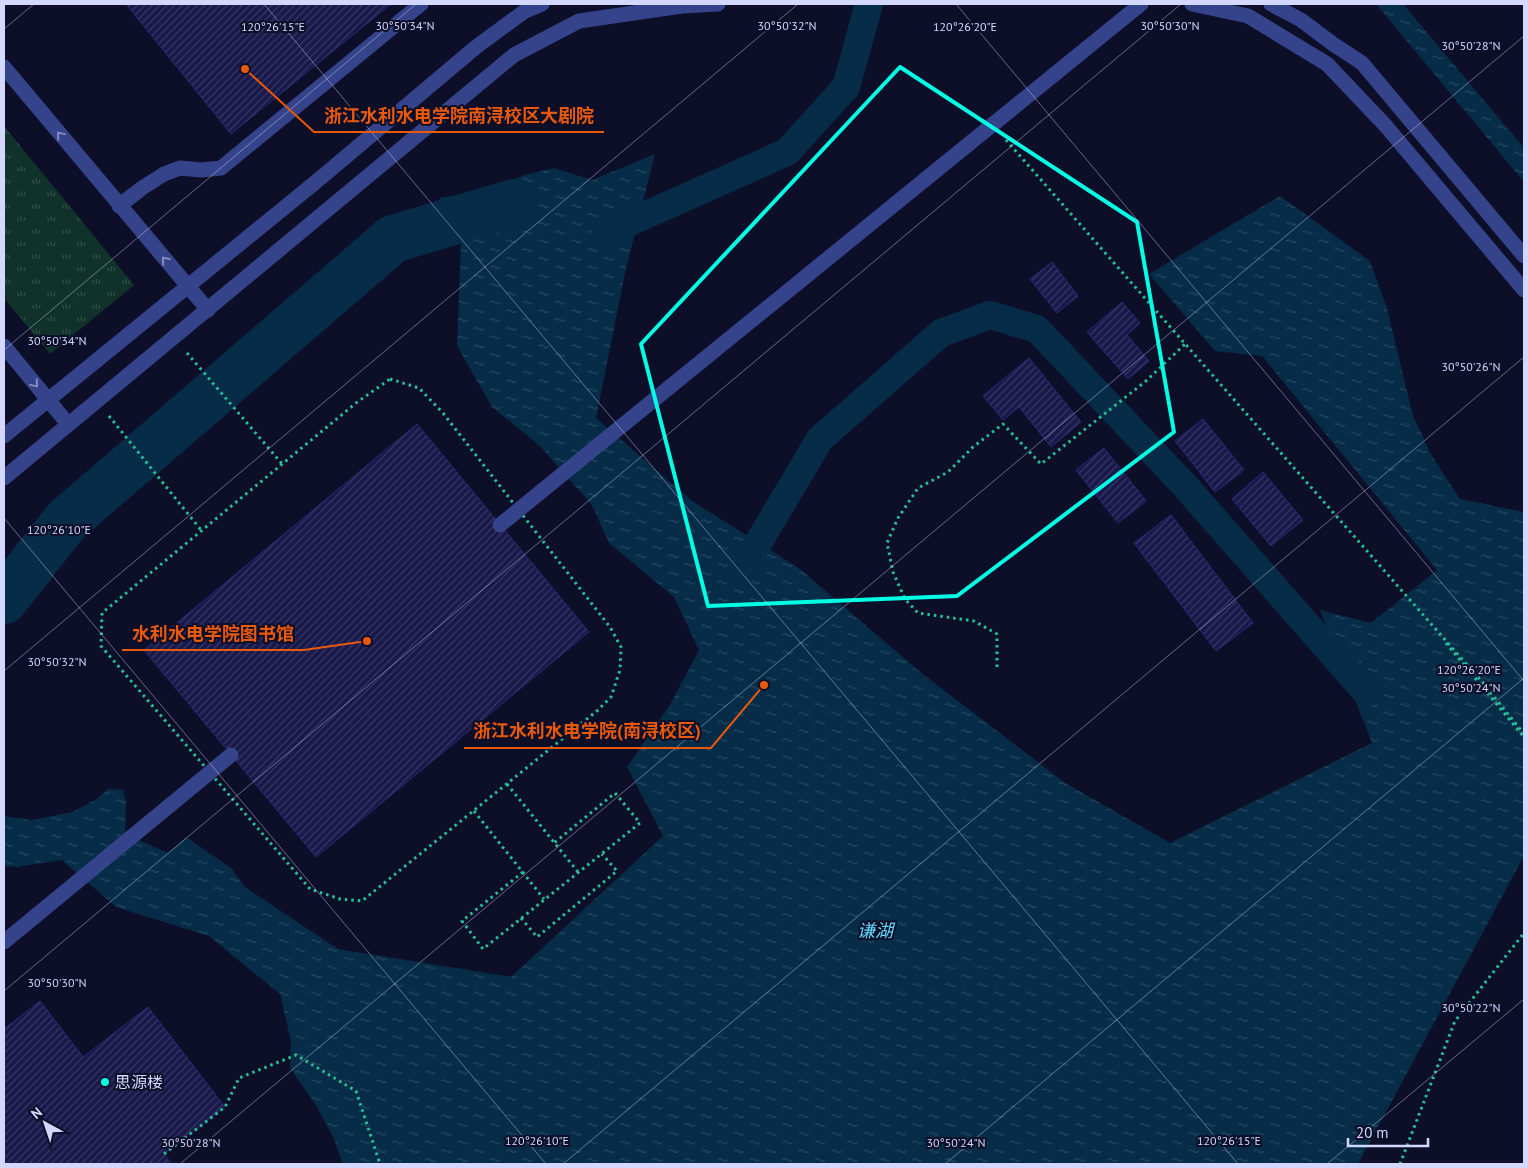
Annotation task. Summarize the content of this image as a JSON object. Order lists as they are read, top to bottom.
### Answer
{
  "water": ["谦湖"],
  "places": [
    "浙江水利水电学院南浔校区大剧院",
    "水利水电学院图书馆",
    "浙江水利水电学院(南浔校区)",
    "思源楼"
  ],
  "scale_bar": "20 m",
  "north": "top left",
  "coordinates": [
    "30°50'34\"N",
    "30°50'32\"N",
    "30°50'30\"N",
    "120°26'15\"E",
    "120°26'20\"E",
    "30°50'28\"N",
    "30°50'26\"N",
    "120°26'10\"E",
    "30°50'24\"N",
    "30°50'22\"N"
  ]
}
